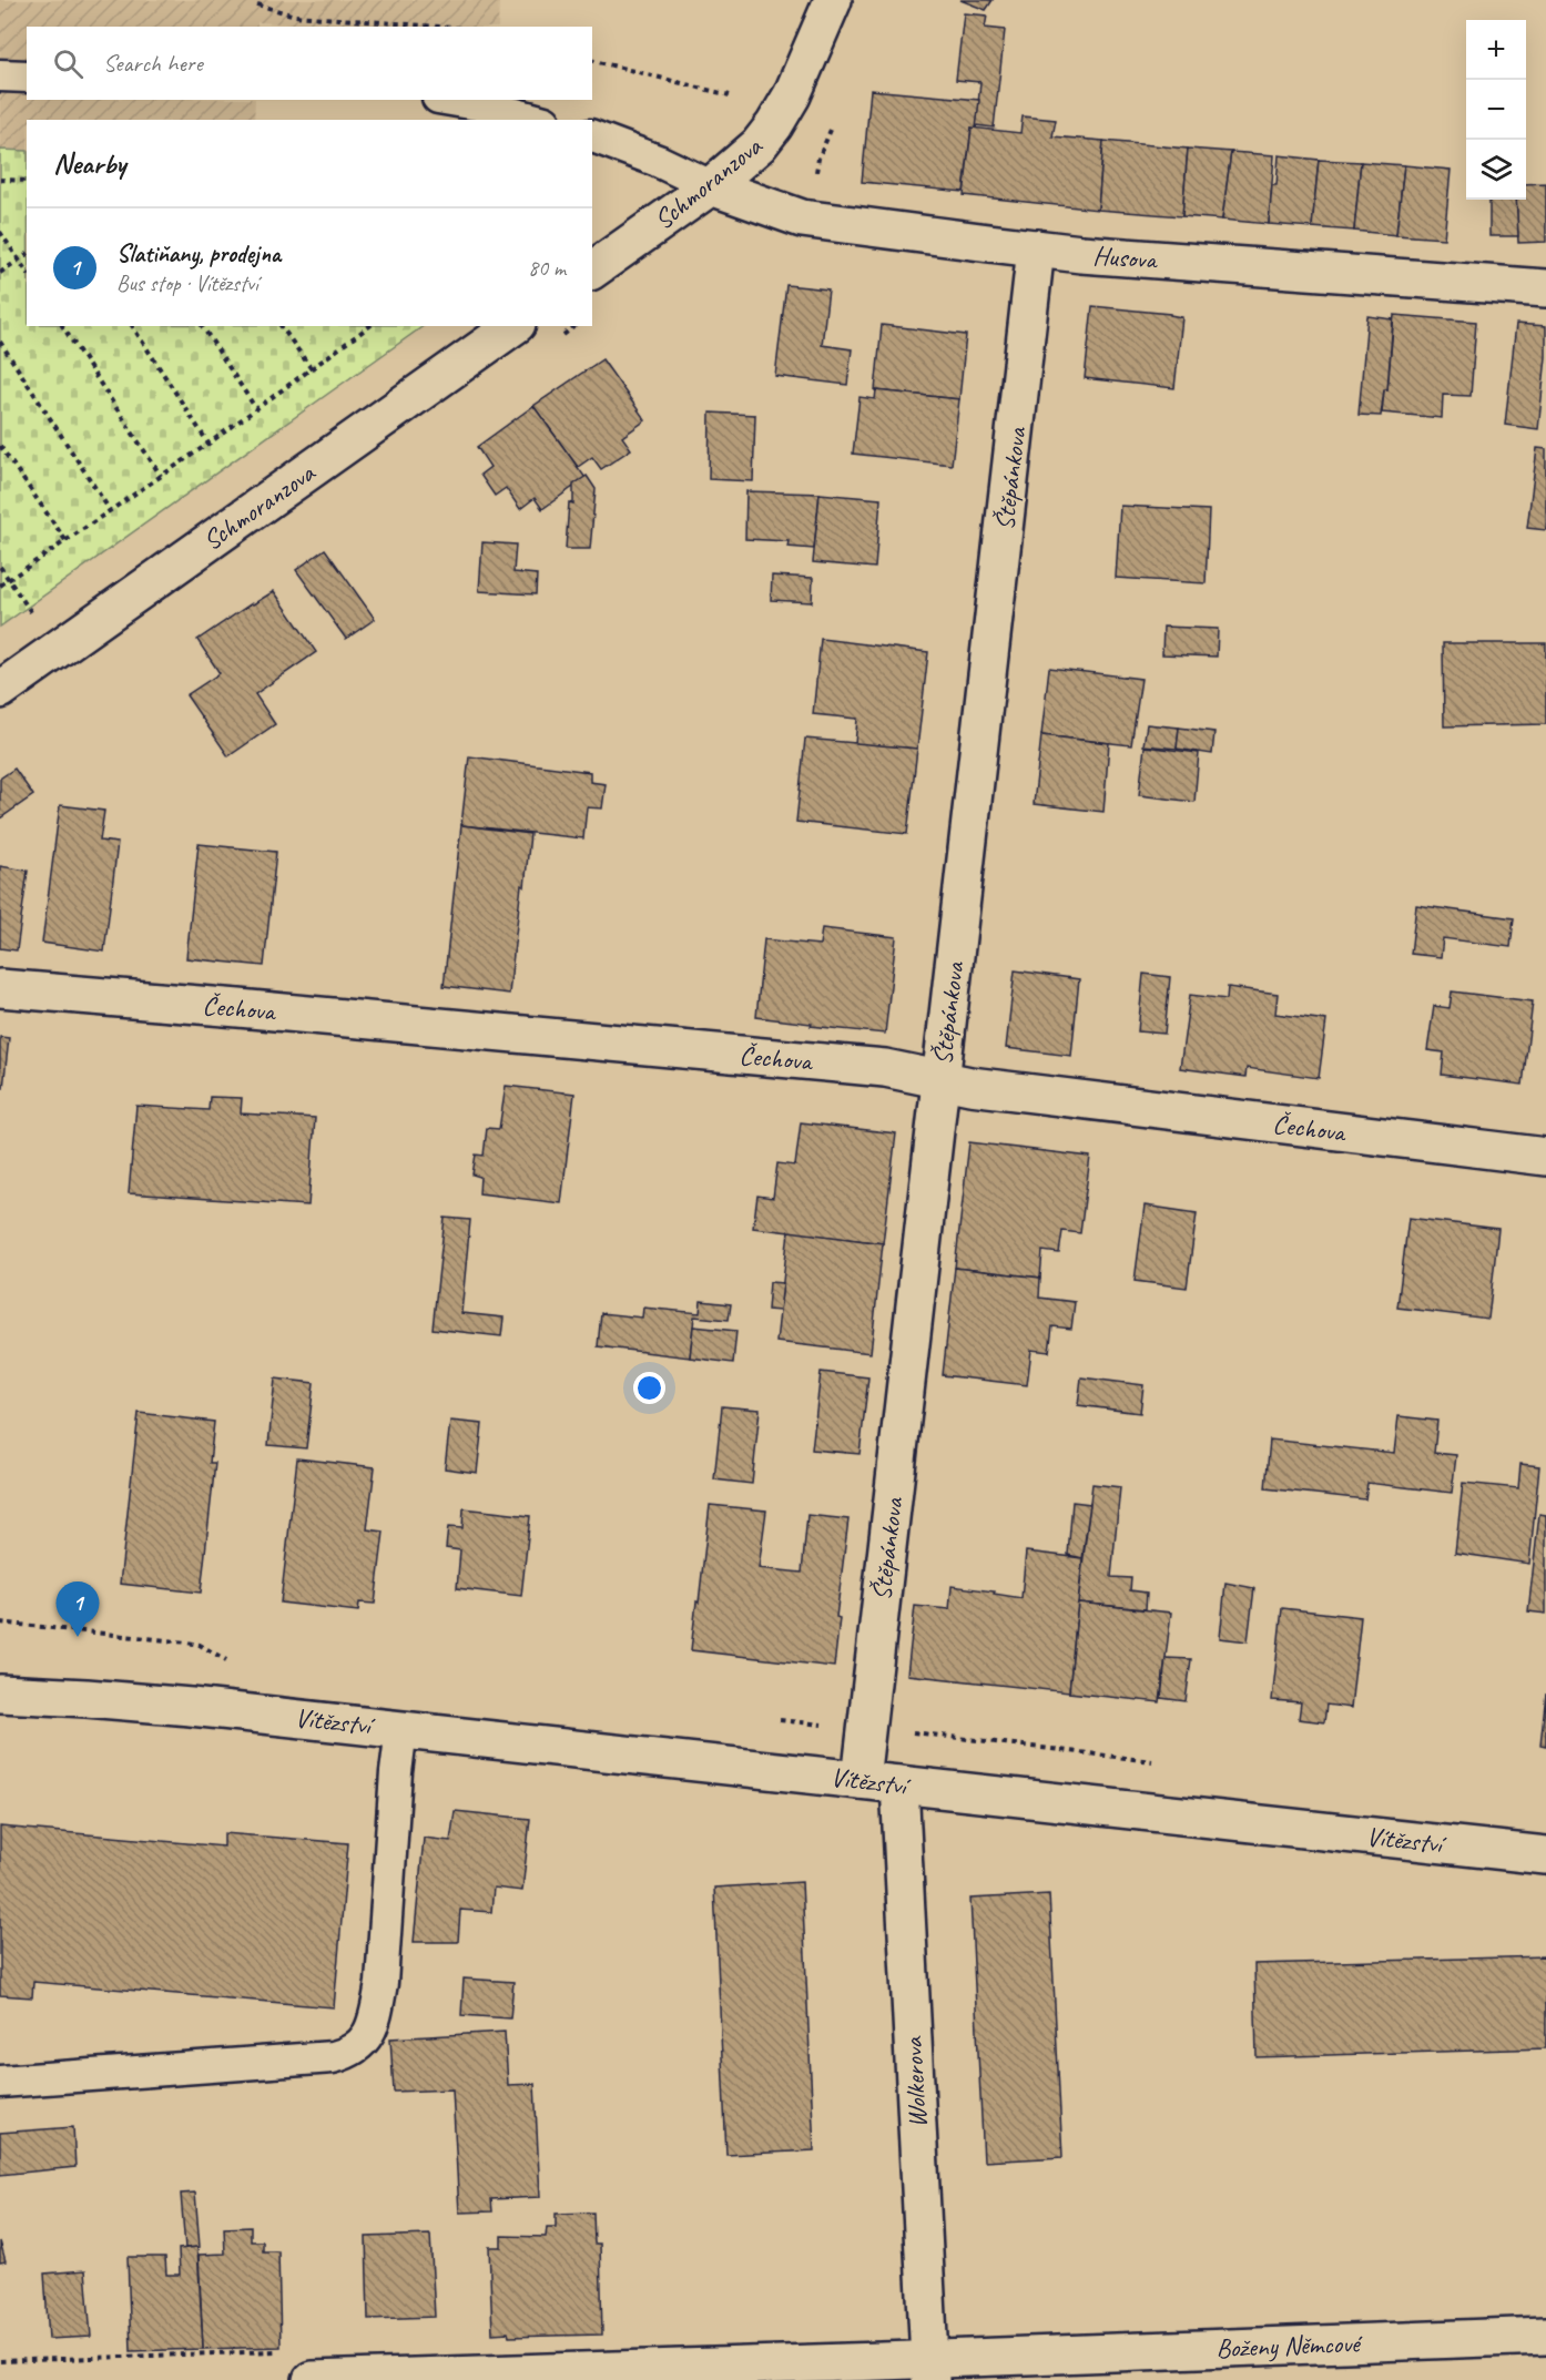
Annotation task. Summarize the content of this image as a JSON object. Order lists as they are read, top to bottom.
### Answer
{
  "streets": {
    "street": [
      "Schmoranzova",
      "Husova",
      "Štěpánkova",
      "Čechova",
      "Vítězství",
      "Wolkerova",
      "Boženy Němcové"
    ]
  },
  "crossings": [
    ["Schmoranzova", "Husova"],
    ["Husova", "Štěpánkova"],
    ["Štěpánkova", "Čechova"],
    ["Štěpánkova", "Vítězství"],
    ["Vítězství", "Wolkerova"],
    ["Wolkerova", "Boženy Němcové"]
  ],
  "page": {
    "map_buttons": ["+", "−"],
    "search": "Search here",
    "heading": "Nearby",
    "list": [
      {
        "mark": "1",
        "name": "Slatiňany, prodejna",
        "note": "Bus stop · Vítězství",
        "value": "80 m"
      }
    ],
    "pins": "1"
  }
}
